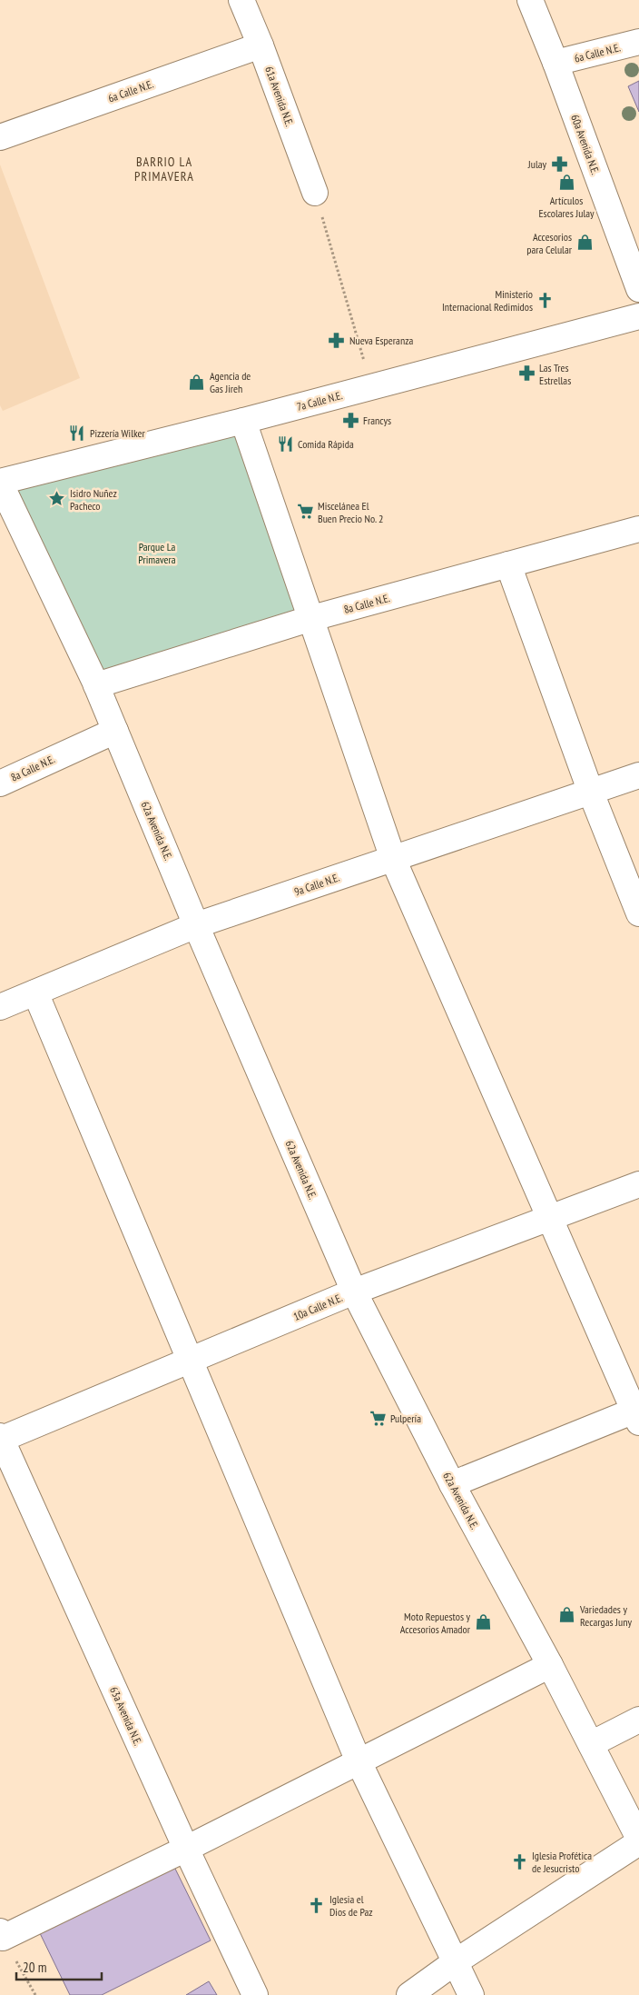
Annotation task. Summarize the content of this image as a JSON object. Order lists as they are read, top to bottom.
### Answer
{
  "streets": {
    "street": [
      "6a Calle N.E.",
      "61a Avenida N.E.",
      "60a Avenida N.E.",
      "7a Calle N.E.",
      "8a Calle N.E.",
      "62a Avenida N.E.",
      "9a Calle N.E.",
      "10a Calle N.E.",
      "63a Avenida N.E."
    ]
  },
  "crossings": [
    ["6a Calle N.E.", "61a Avenida N.E."],
    ["6a Calle N.E.", "60a Avenida N.E."],
    ["7a Calle N.E.", "62a Avenida N.E."],
    ["8a Calle N.E.", "62a Avenida N.E."],
    ["62a Avenida N.E.", "9a Calle N.E."],
    ["62a Avenida N.E.", "10a Calle N.E."],
    ["10a Calle N.E.", "63a Avenida N.E."]
  ],
  "districts": ["BARRIO LA PRIMAVERA"],
  "parks": ["Parque La Primavera"],
  "places": {
    "pharmacy": [
      "Julay",
      "Nueva Esperanza",
      "Las Tres Estrellas",
      "Francys"
    ],
    "shop": [
      "Artículos Escolares Julay",
      "Accesorios para Celular",
      "Agencia de Gas Jireh",
      "Variedades y Recargas Juny",
      "Moto Repuestos y Accesorios Amador"
    ],
    "church": ["Ministerio Internacional Redimidos", "Iglesia Profética de Jesucristo", "Iglesia el Dios de Paz"],
    "restaurant": ["Pizzería Wilker", "Comida Rápida"],
    "place": ["Isidro Nuñez Pacheco"],
    "supermarket": ["Miscelánea El Buen Precio No. 2", "Pulpería"]
  },
  "scale_bar": "20 m"
}
